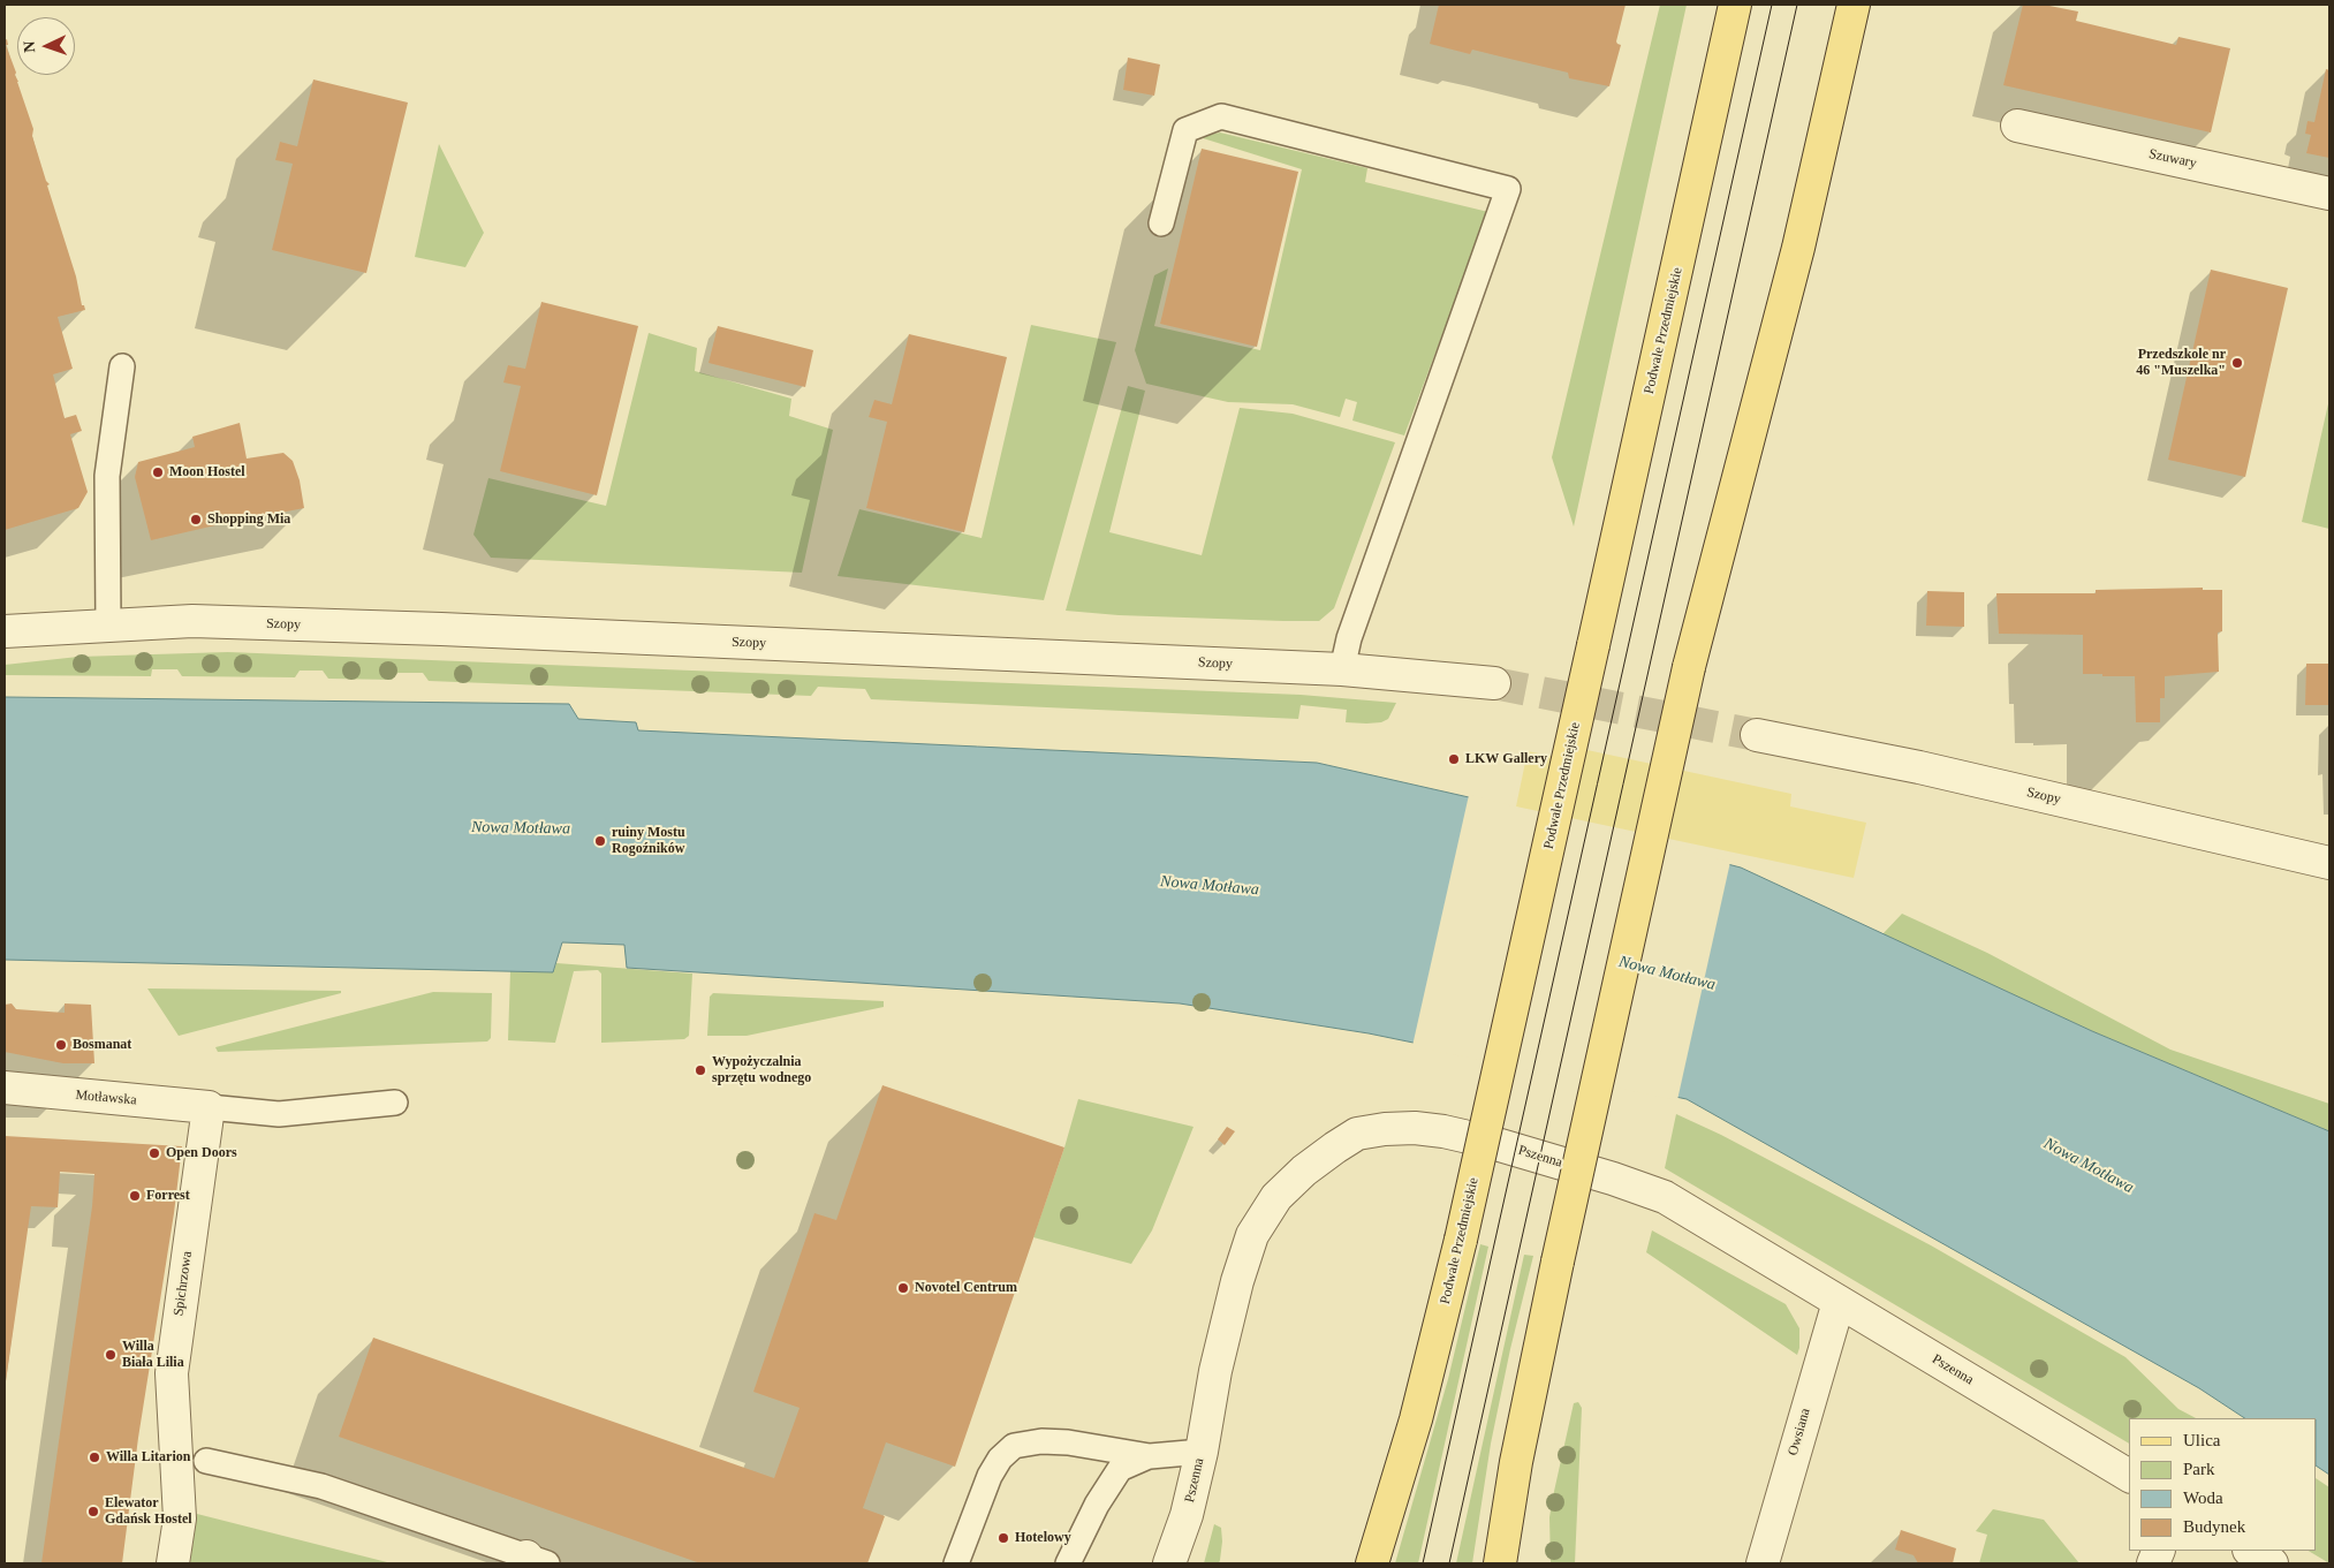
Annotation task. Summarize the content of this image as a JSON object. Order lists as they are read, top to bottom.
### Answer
{
  "streets": {
    "main road": ["Podwale Przedmiejskie"],
    "street": [
      "Szuwary",
      "Szopy",
      "Motławska",
      "Pszenna",
      "Spichrzowa",
      "Owsiana"
    ]
  },
  "crossings": [
    ["Motławska", "Spichrzowa"],
    ["Pszenna", "Owsiana"]
  ],
  "water": ["Nowa Motława"],
  "places": [
    "Przedszkole nr 46 \"Muszelka\"",
    "Moon Hostel",
    "Shopping Mia",
    "LKW Gallery",
    "ruiny Mostu Rogoźników",
    "Bosmanat",
    "Wypożyczalnia sprzętu wodnego",
    "Open Doors",
    "Forrest",
    "Novotel Centrum",
    "Willa Biała Lilia",
    "Willa Litarion",
    "Elewator Gdańsk Hostel",
    "Hotelowy"
  ],
  "legend": [
    "Ulica",
    "Park",
    "Woda",
    "Budynek"
  ],
  "north": "left"
}
